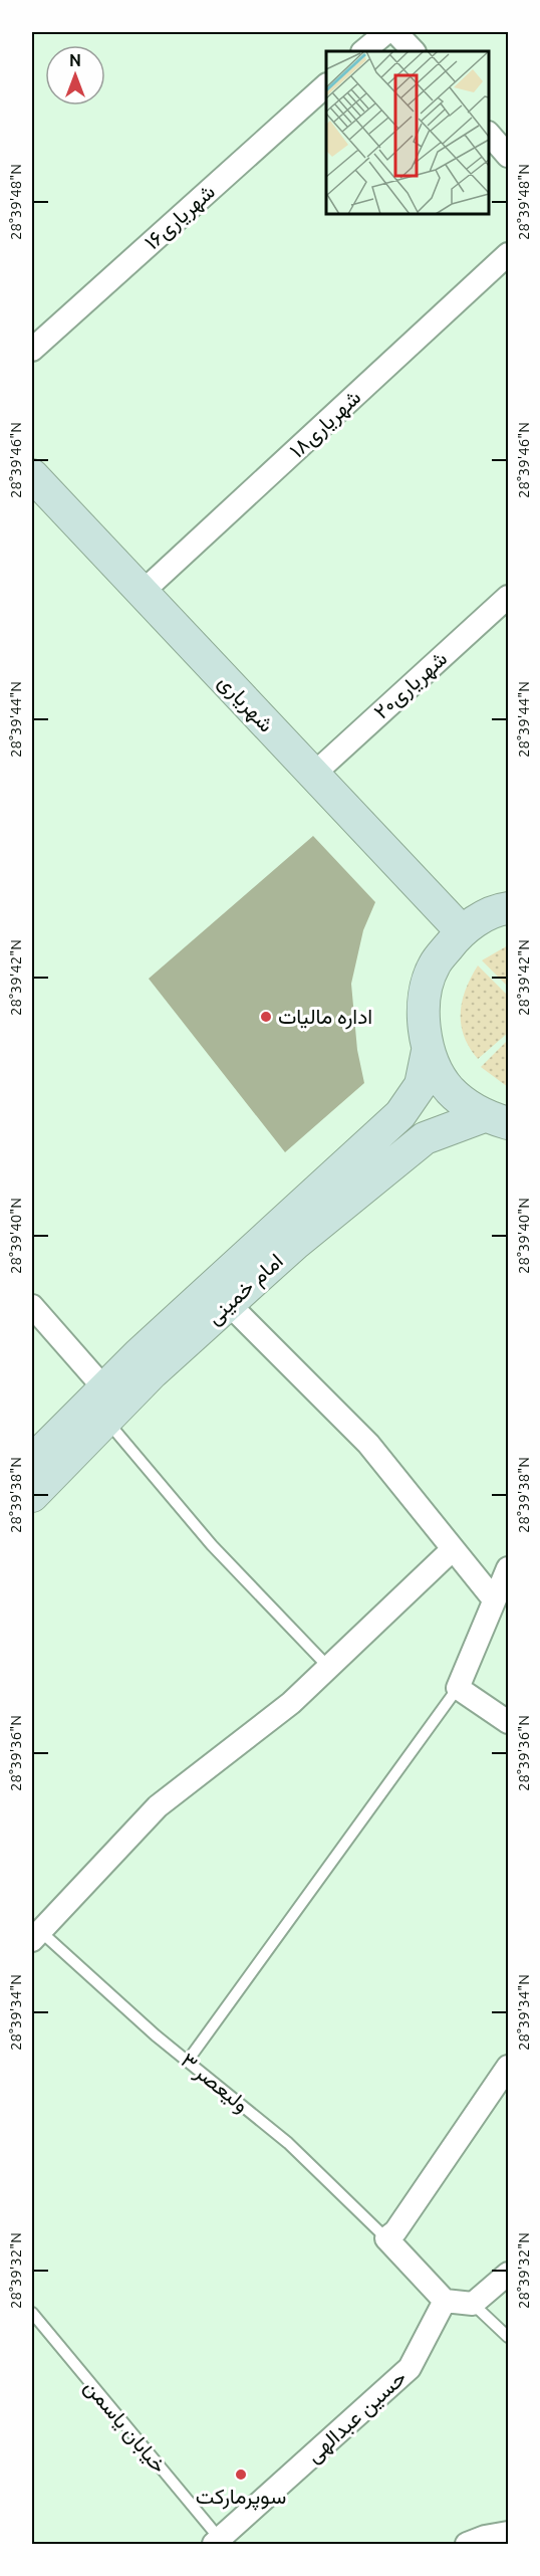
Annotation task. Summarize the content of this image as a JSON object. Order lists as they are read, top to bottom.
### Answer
{
  "streets": {
    "main road": ["شهریاری", "امام خمینی"],
    "street": [
      "شهریاری۱۶",
      "شهریاری۱۸",
      "شهریاری۲۰",
      "حسین عبدالهی"
    ],
    "lane": ["ولیعصر ۳", "خیابان یاسمن"]
  },
  "crossings": [
    ["شهریاری۱۸", "شهریاری"],
    ["شهریاری۲۰", "شهریاری"],
    ["حسین عبدالهی", "خیابان یاسمن"]
  ],
  "places": ["اداره مالیات", "سوپرمارکت"],
  "north": "top",
  "coordinates": [
    "28°39'48\"N",
    "28°39'46\"N",
    "28°39'44\"N",
    "28°39'42\"N",
    "28°39'40\"N",
    "28°39'38\"N",
    "28°39'36\"N",
    "28°39'34\"N",
    "28°39'32\"N"
  ]
}
